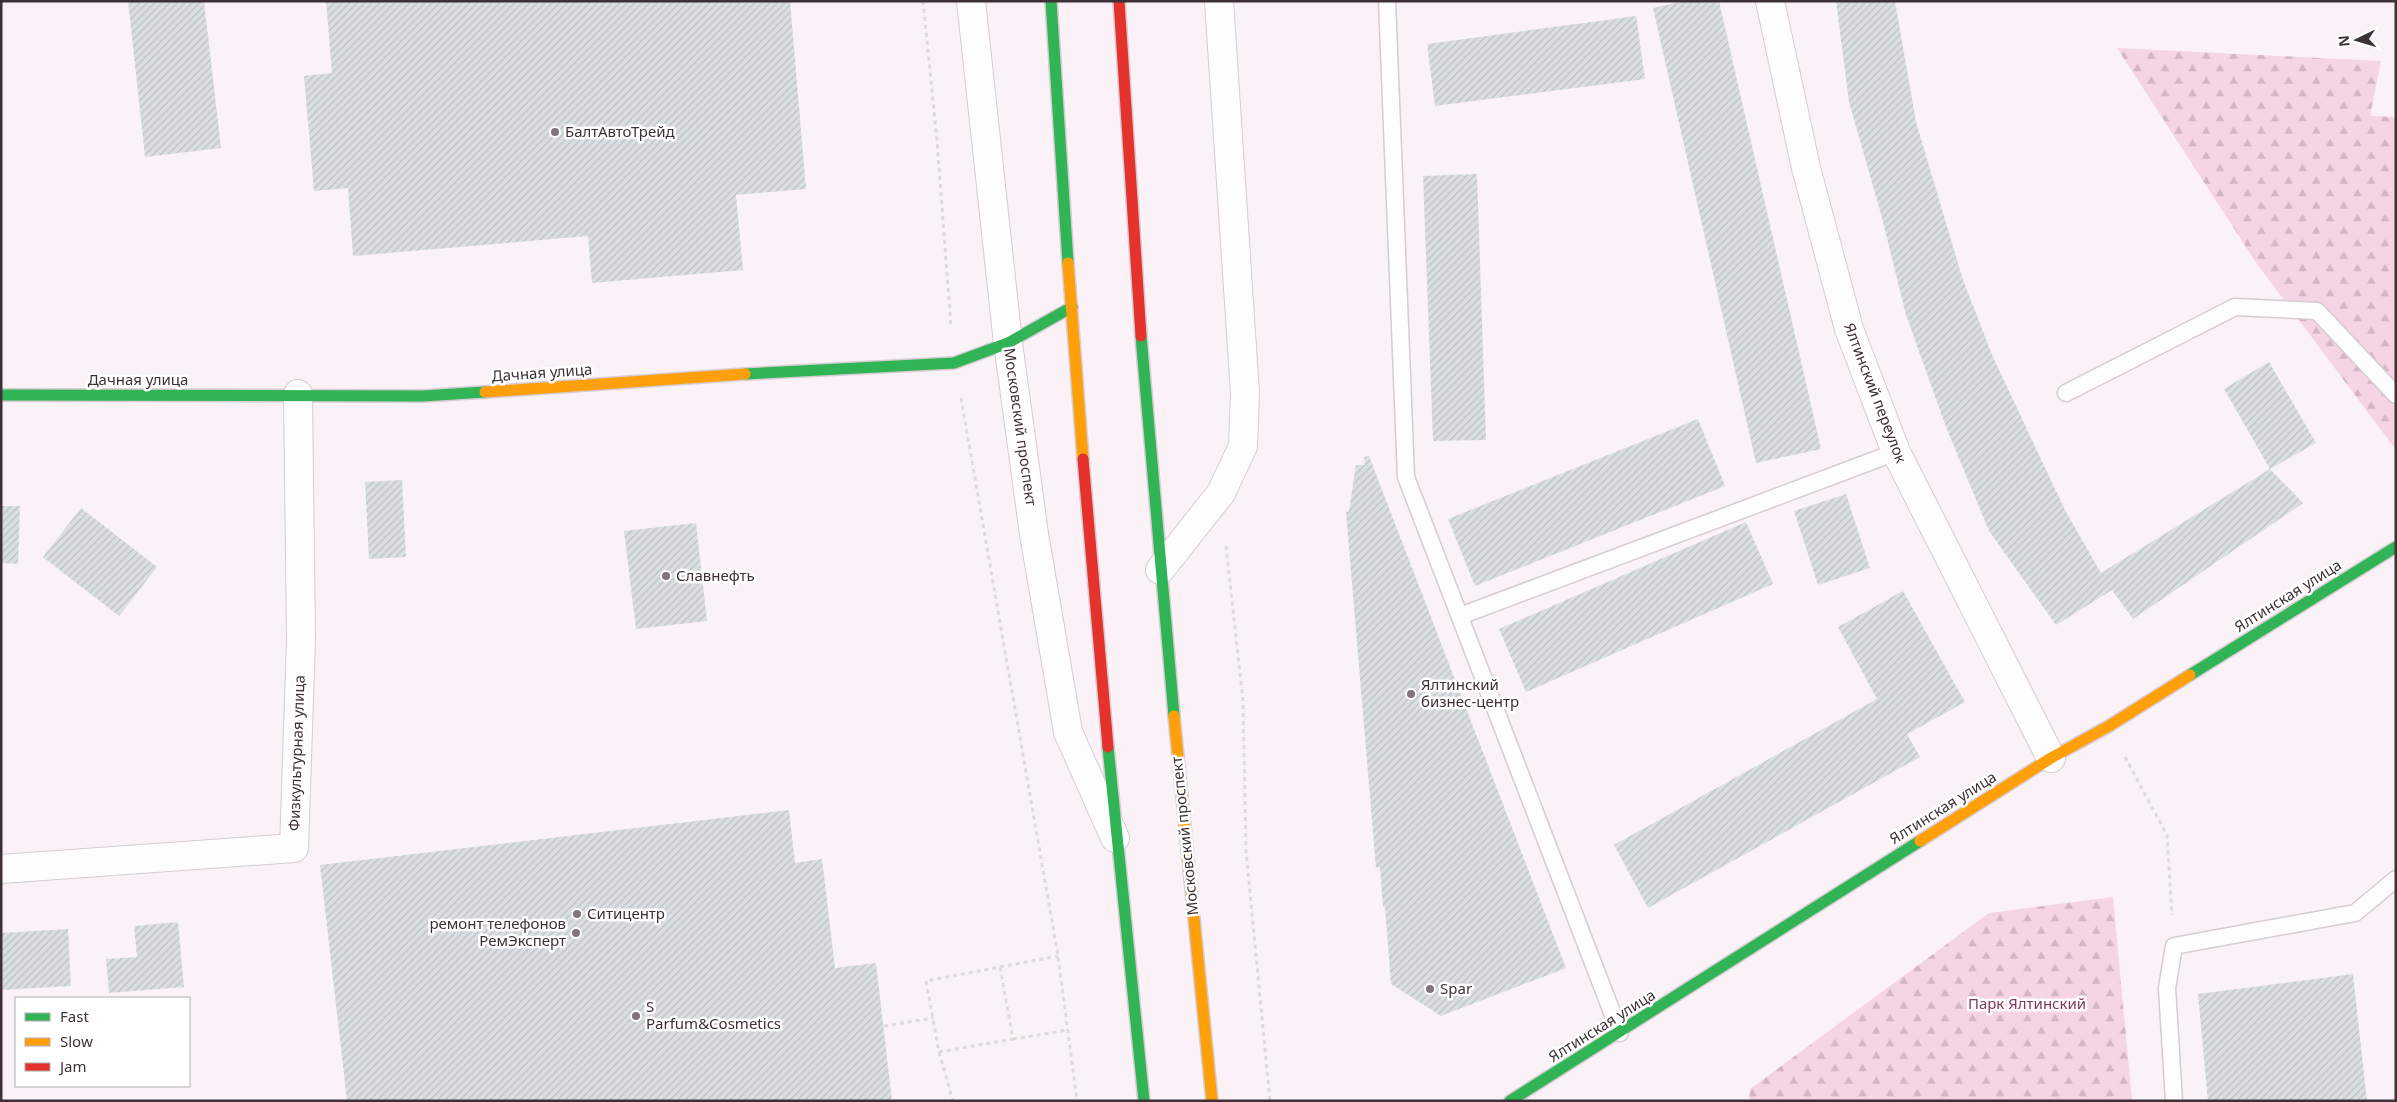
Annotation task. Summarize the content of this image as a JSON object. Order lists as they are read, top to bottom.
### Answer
{
  "streets": {
    "main road": ["Дачная улица", "Московский проспект", "Ялтинская улица"],
    "street": ["Ялтинский переулок", "Физкультурная улица"]
  },
  "crossings": [
    ["Дачная улица", "Московский проспект"],
    ["Дачная улица", "Физкультурная улица"],
    ["Ялтинский переулок", "Ялтинская улица"]
  ],
  "parks": ["Парк Ялтинский"],
  "places": [
    "БалтАвтоТрейд",
    "Славнефть",
    "Ялтинский бизнес-центр",
    "Ситицентр",
    "ремонт телефонов РемЭксперт",
    "Spar",
    "S Parfum&Cosmetics"
  ],
  "legend": ["Fast", "Slow", "Jam"],
  "north": "left"
}
